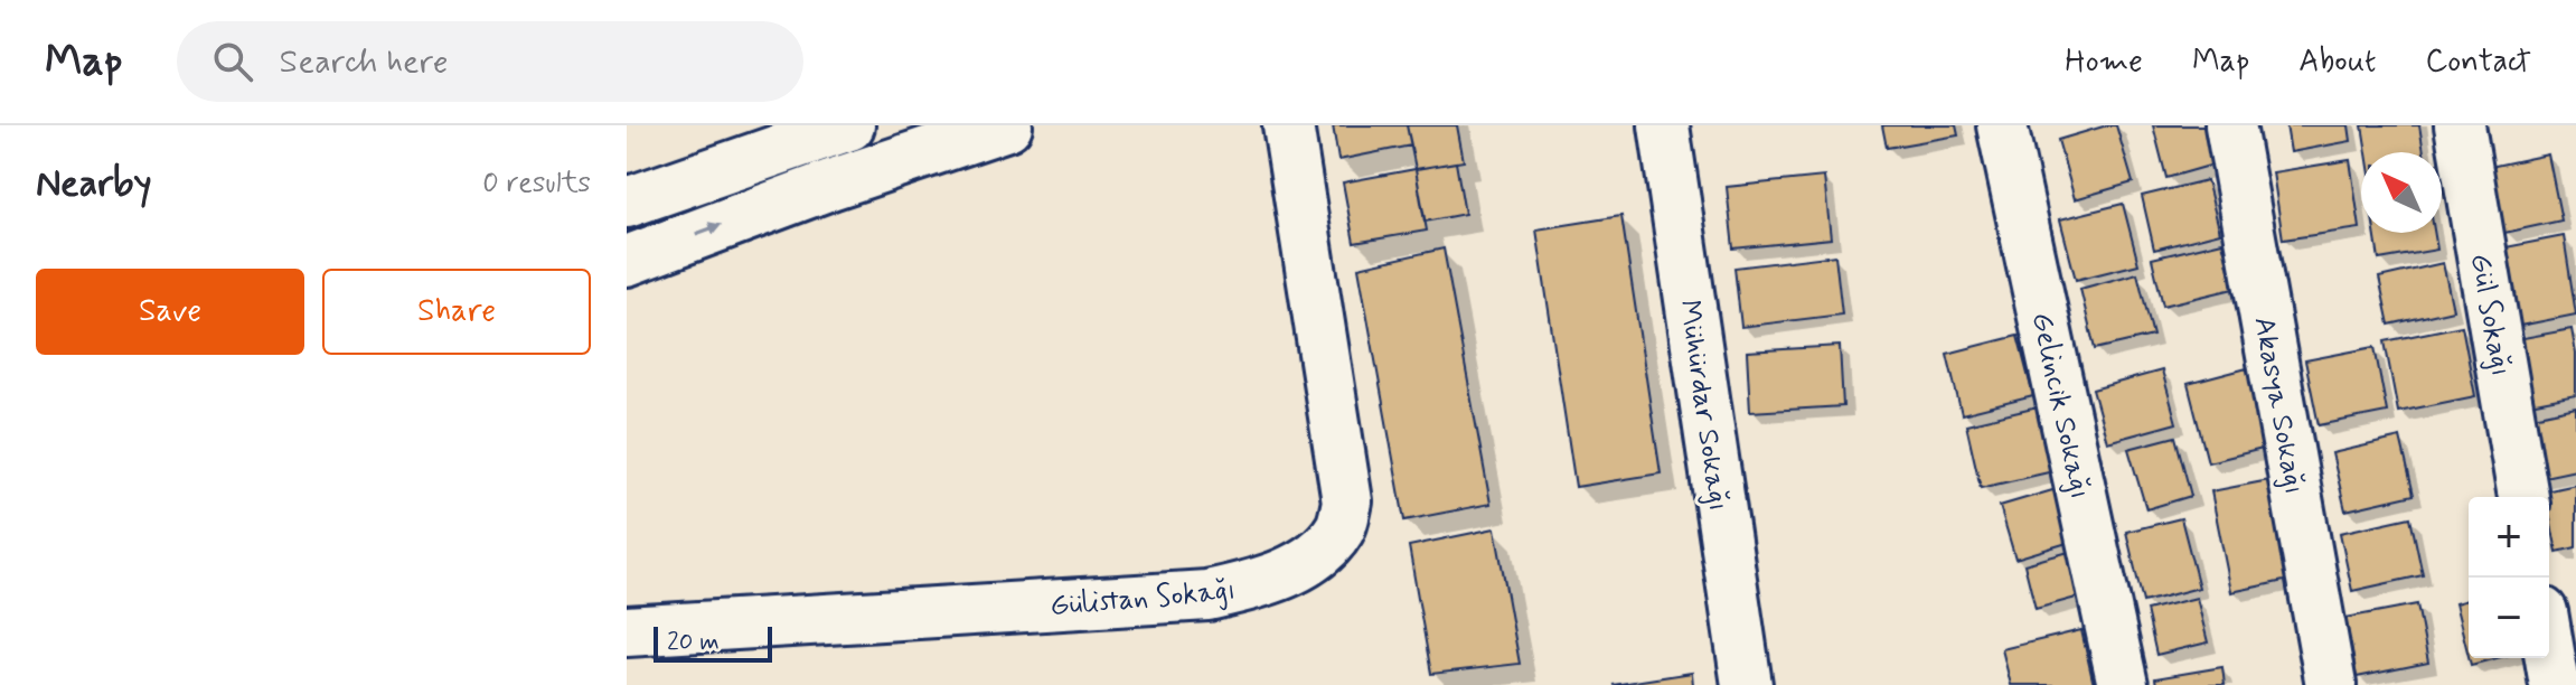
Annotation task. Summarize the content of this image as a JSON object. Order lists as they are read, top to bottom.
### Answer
{
  "streets": {
    "street": [
      "Gül Sokağı",
      "Mühürdar Sokağı",
      "Gelincik Sokağı",
      "Akasya Sokağı",
      "Gülistan Sokağı"
    ]
  },
  "scale_bar": "20 m",
  "north": "top left",
  "page": {
    "header": "Map",
    "search": "Search here",
    "nav": [
      "Home",
      "Map",
      "About",
      "Contact"
    ],
    "heading": ["Nearby", "0 results"],
    "buttons": ["Save", "Share"],
    "map_buttons": ["+", "−"],
    "scale": "20 m"
  }
}
